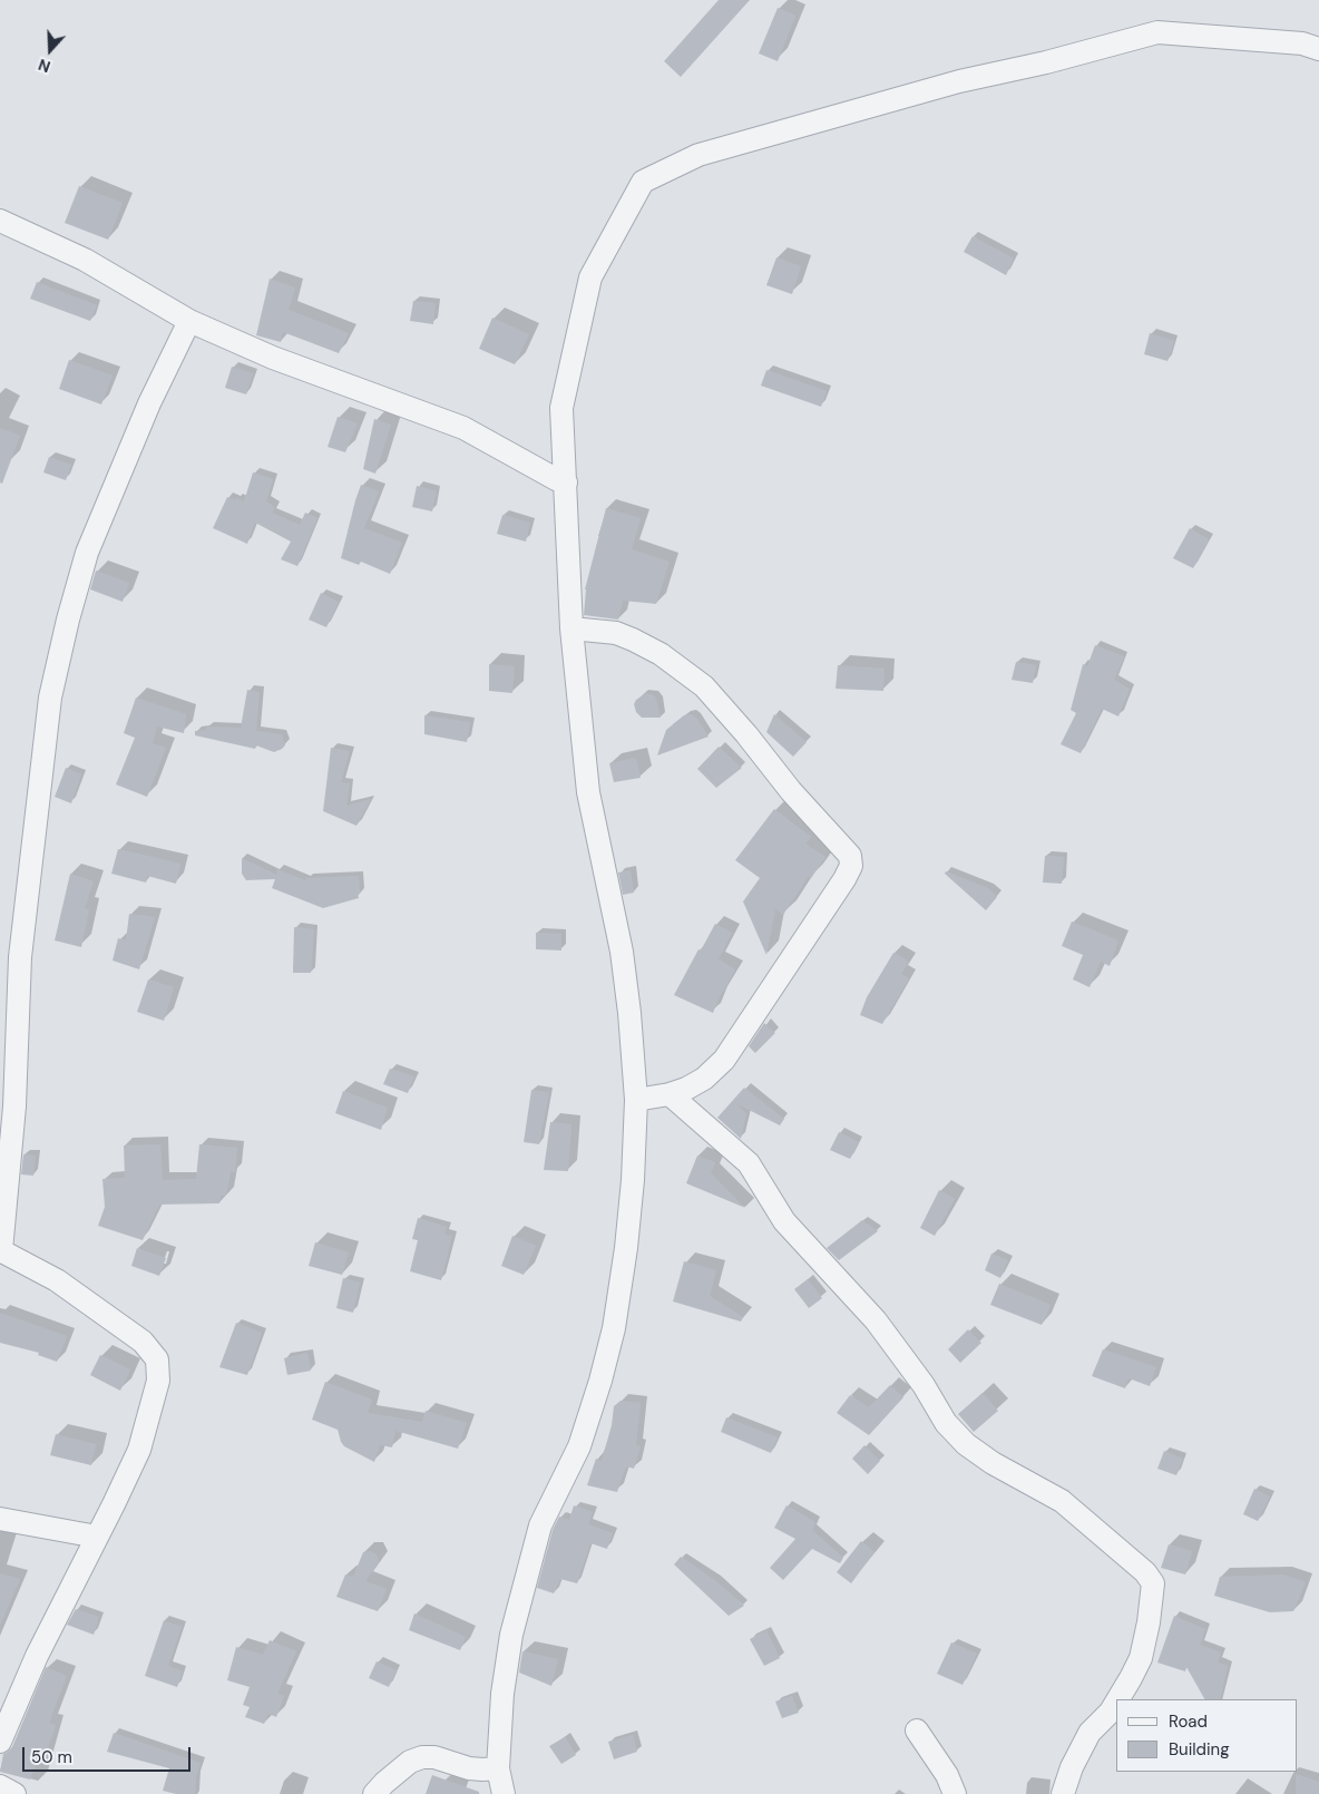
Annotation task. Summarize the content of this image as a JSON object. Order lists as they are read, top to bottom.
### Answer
{
  "legend": ["Road", "Building"],
  "scale_bar": "50 m",
  "north": "bottom"
}
